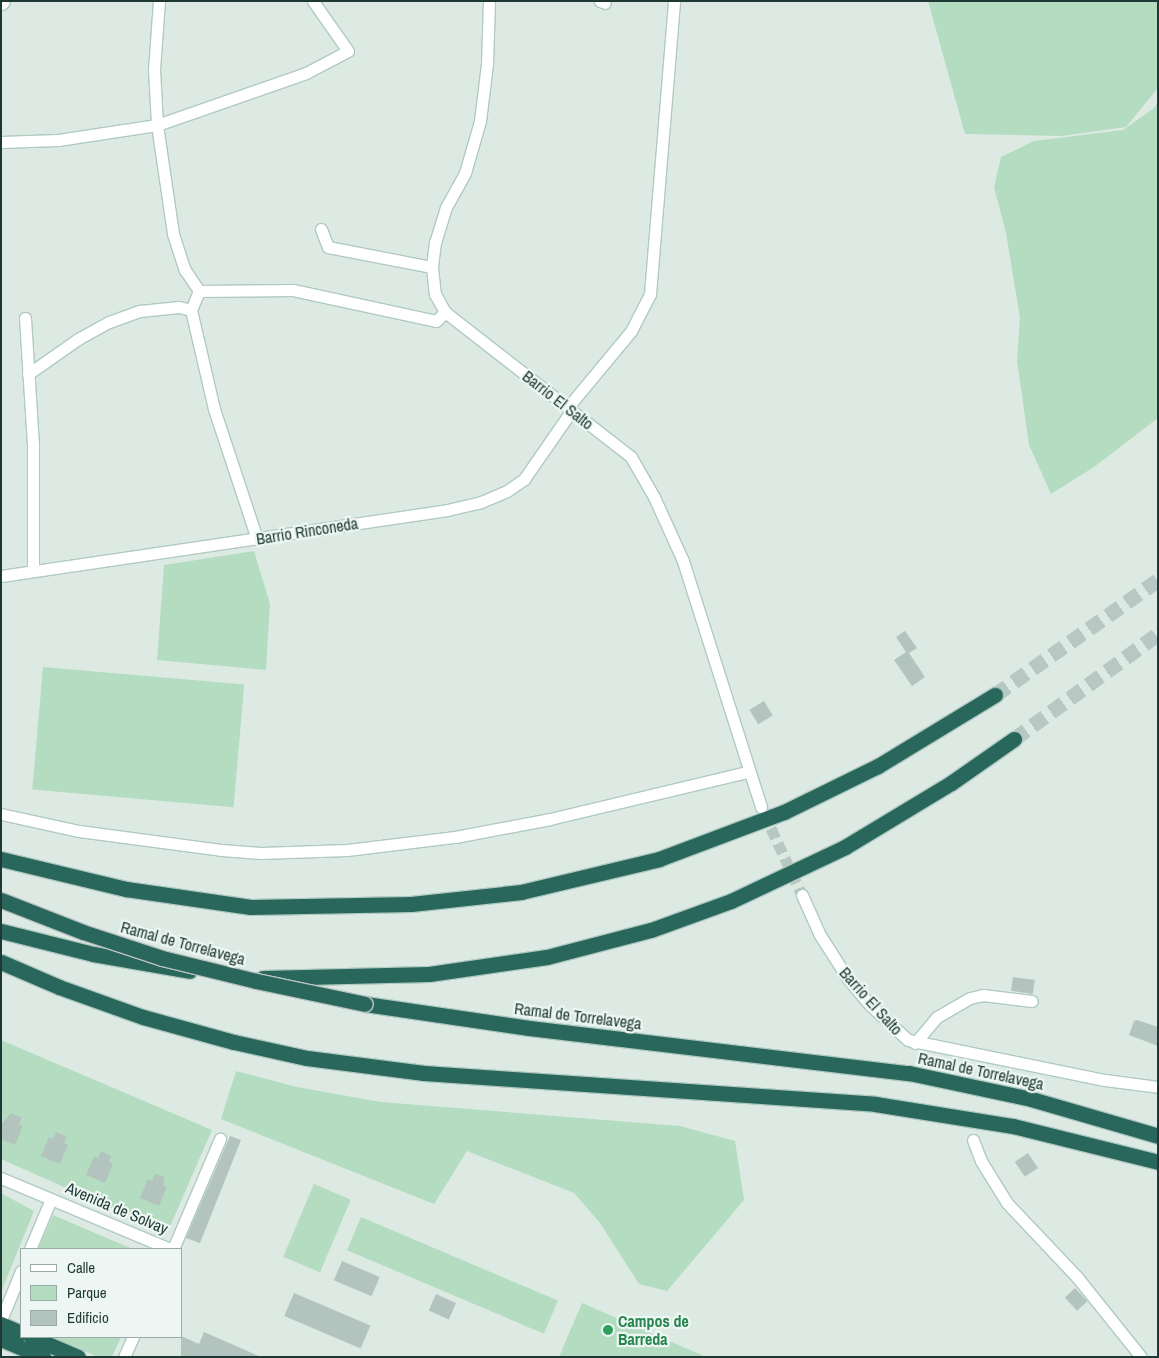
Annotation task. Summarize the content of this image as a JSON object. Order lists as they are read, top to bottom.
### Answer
{
  "streets": {
    "highway": ["Ramal de Torrelavega"],
    "street": ["Barrio El Salto", "Barrio Rinconeda", "Avenida de Solvay"]
  },
  "crossings": [
    ["Barrio El Salto", "Barrio Rinconeda"]
  ],
  "places": ["Campos de Barreda"],
  "legend": ["Calle", "Parque", "Edificio"]
}
